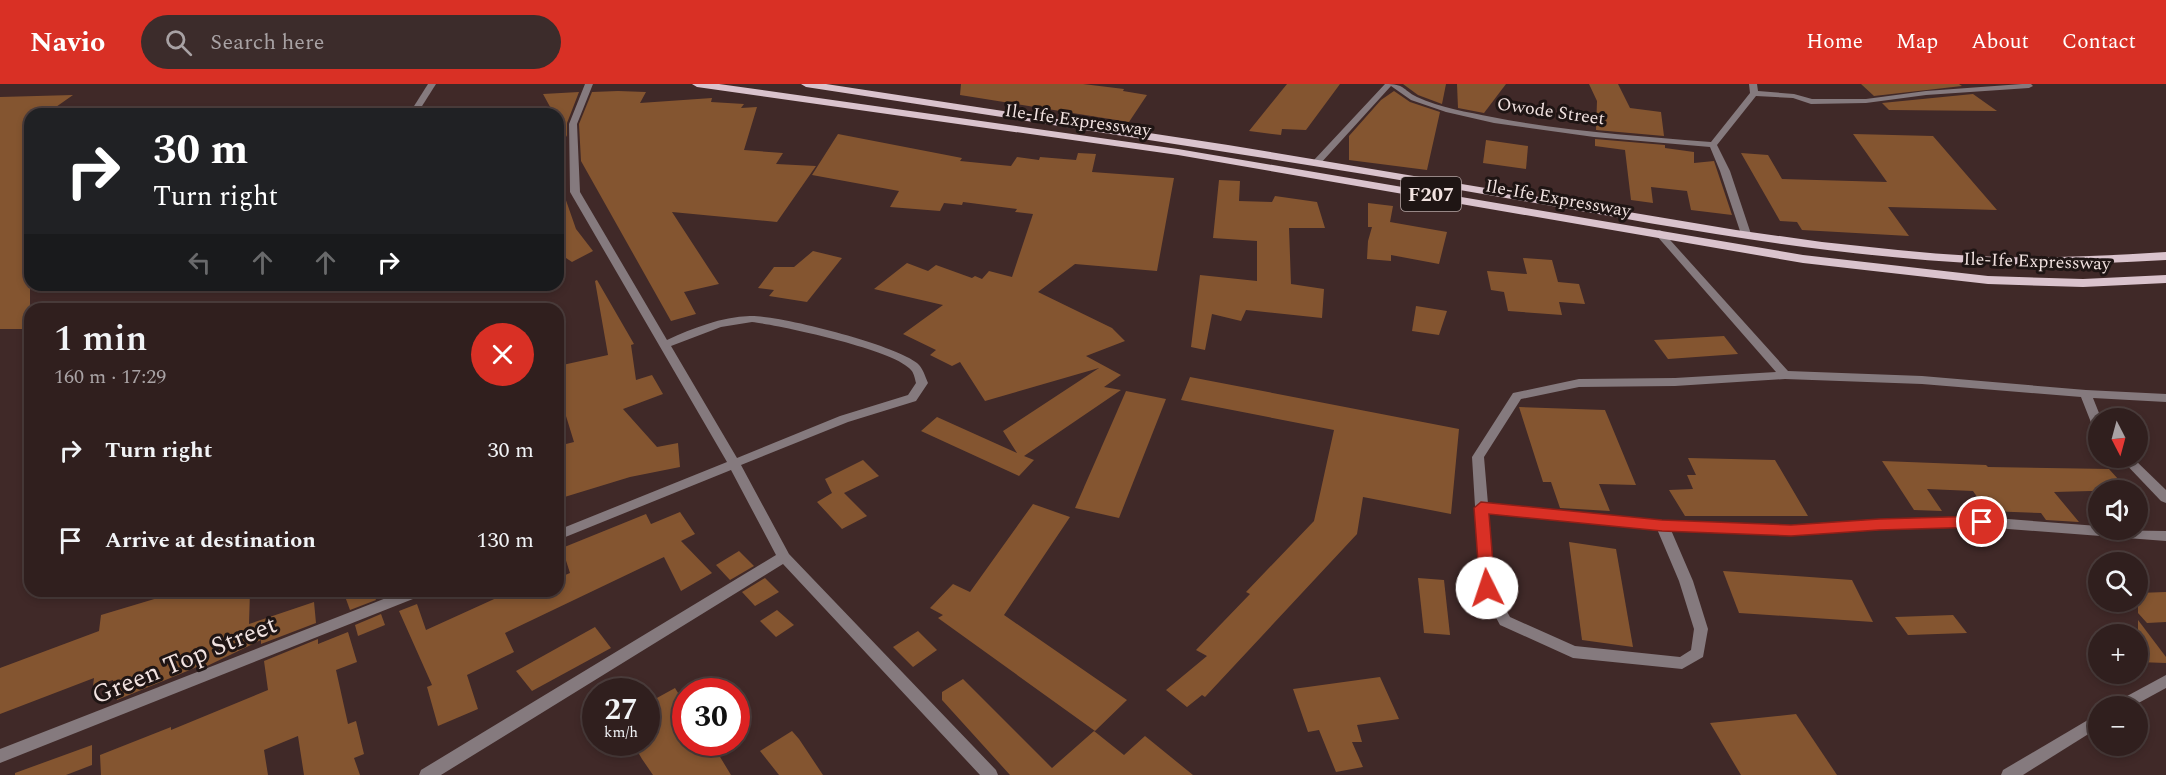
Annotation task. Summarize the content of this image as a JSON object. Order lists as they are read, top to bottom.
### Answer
{
  "streets": {
    "main road": ["Ile-Ife Expressway", "F207"],
    "street": ["Owode Street", "Green Top Street"]
  },
  "north": "bottom",
  "page": {
    "header": "Navio",
    "search": "Search here",
    "nav": [
      "Home",
      "Map",
      "About",
      "Contact"
    ],
    "turn": ["30 m", "Turn right"],
    "heading": ["1 min", "160 m · 17:29"],
    "list": [
      {
        "name": "Turn right",
        "value": "30 m"
      },
      {
        "name": "Arrive at destination",
        "value": "130 m"
      }
    ],
    "map_buttons": ["+", "−"],
    "speed": "27 km/h",
    "limit": "30"
  }
}
